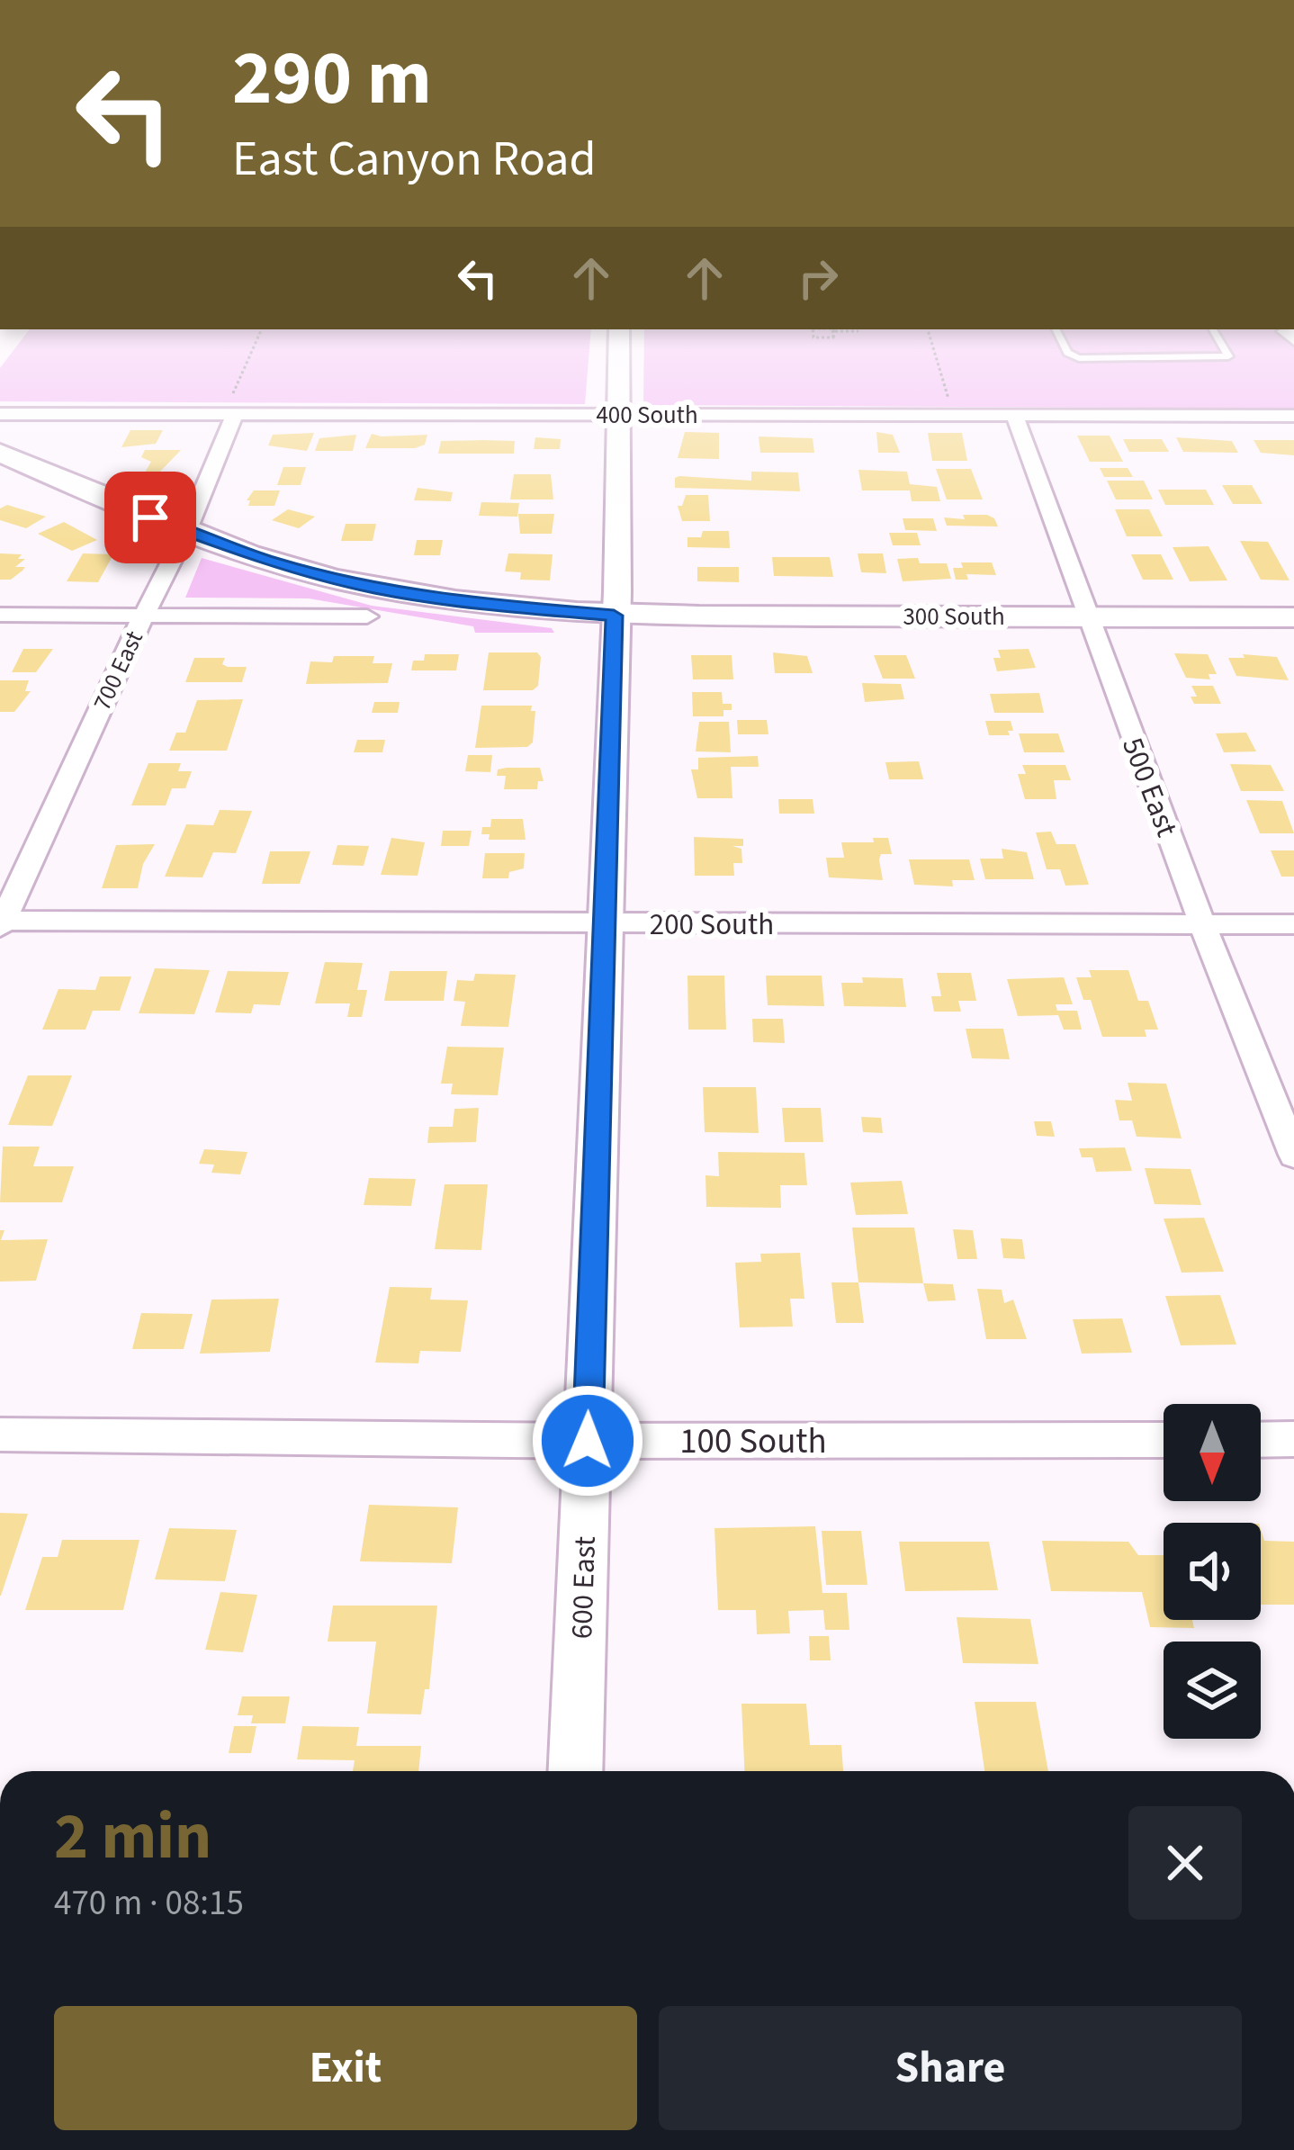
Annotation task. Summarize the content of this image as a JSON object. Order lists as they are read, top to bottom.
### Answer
{
  "streets": {
    "main road": ["300 South"],
    "street": [
      "400 South",
      "700 East",
      "500 East",
      "200 South",
      "100 South",
      "600 East"
    ]
  },
  "crossings": [
    ["400 South", "700 East"],
    ["400 South", "500 East"],
    ["400 South", "600 East"],
    ["300 South", "700 East"],
    ["300 South", "500 East"],
    ["300 South", "600 East"],
    ["700 East", "200 South"],
    ["500 East", "200 South"],
    ["200 South", "600 East"],
    ["100 South", "600 East"]
  ],
  "north": "bottom",
  "page": {
    "turn": ["290 m", "East Canyon Road"],
    "heading": ["2 min", "470 m · 08:15"],
    "buttons": ["Exit", "Share"]
  }
}
